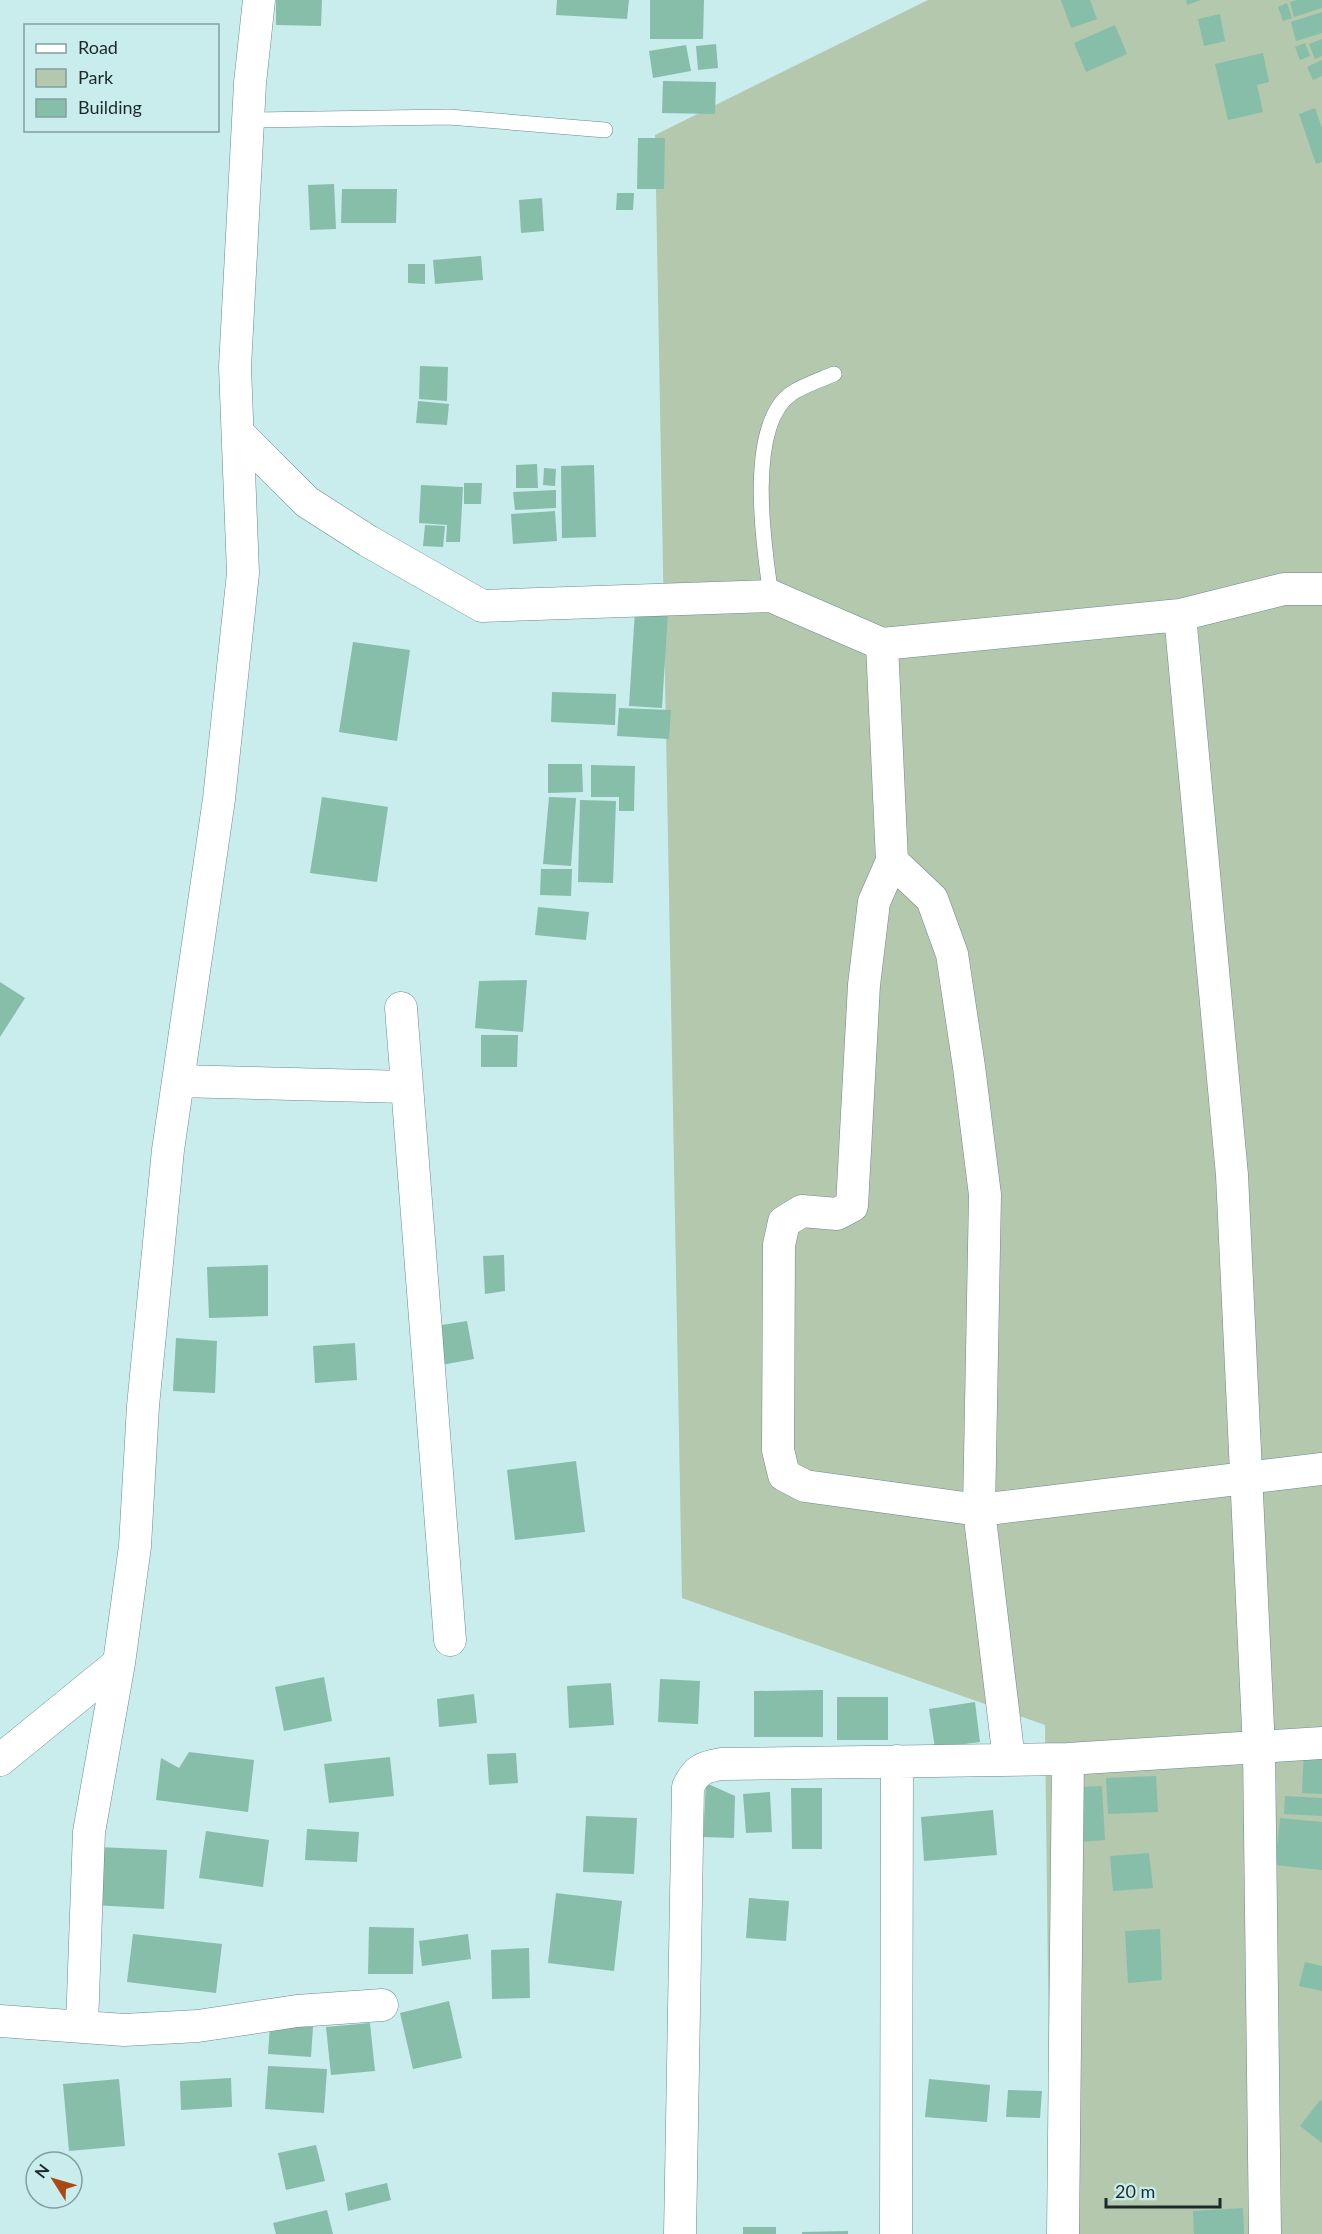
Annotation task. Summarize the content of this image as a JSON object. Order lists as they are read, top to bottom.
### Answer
{
  "legend": ["Road", "Park", "Building"],
  "scale_bar": "20 m",
  "north": "top left"
}
